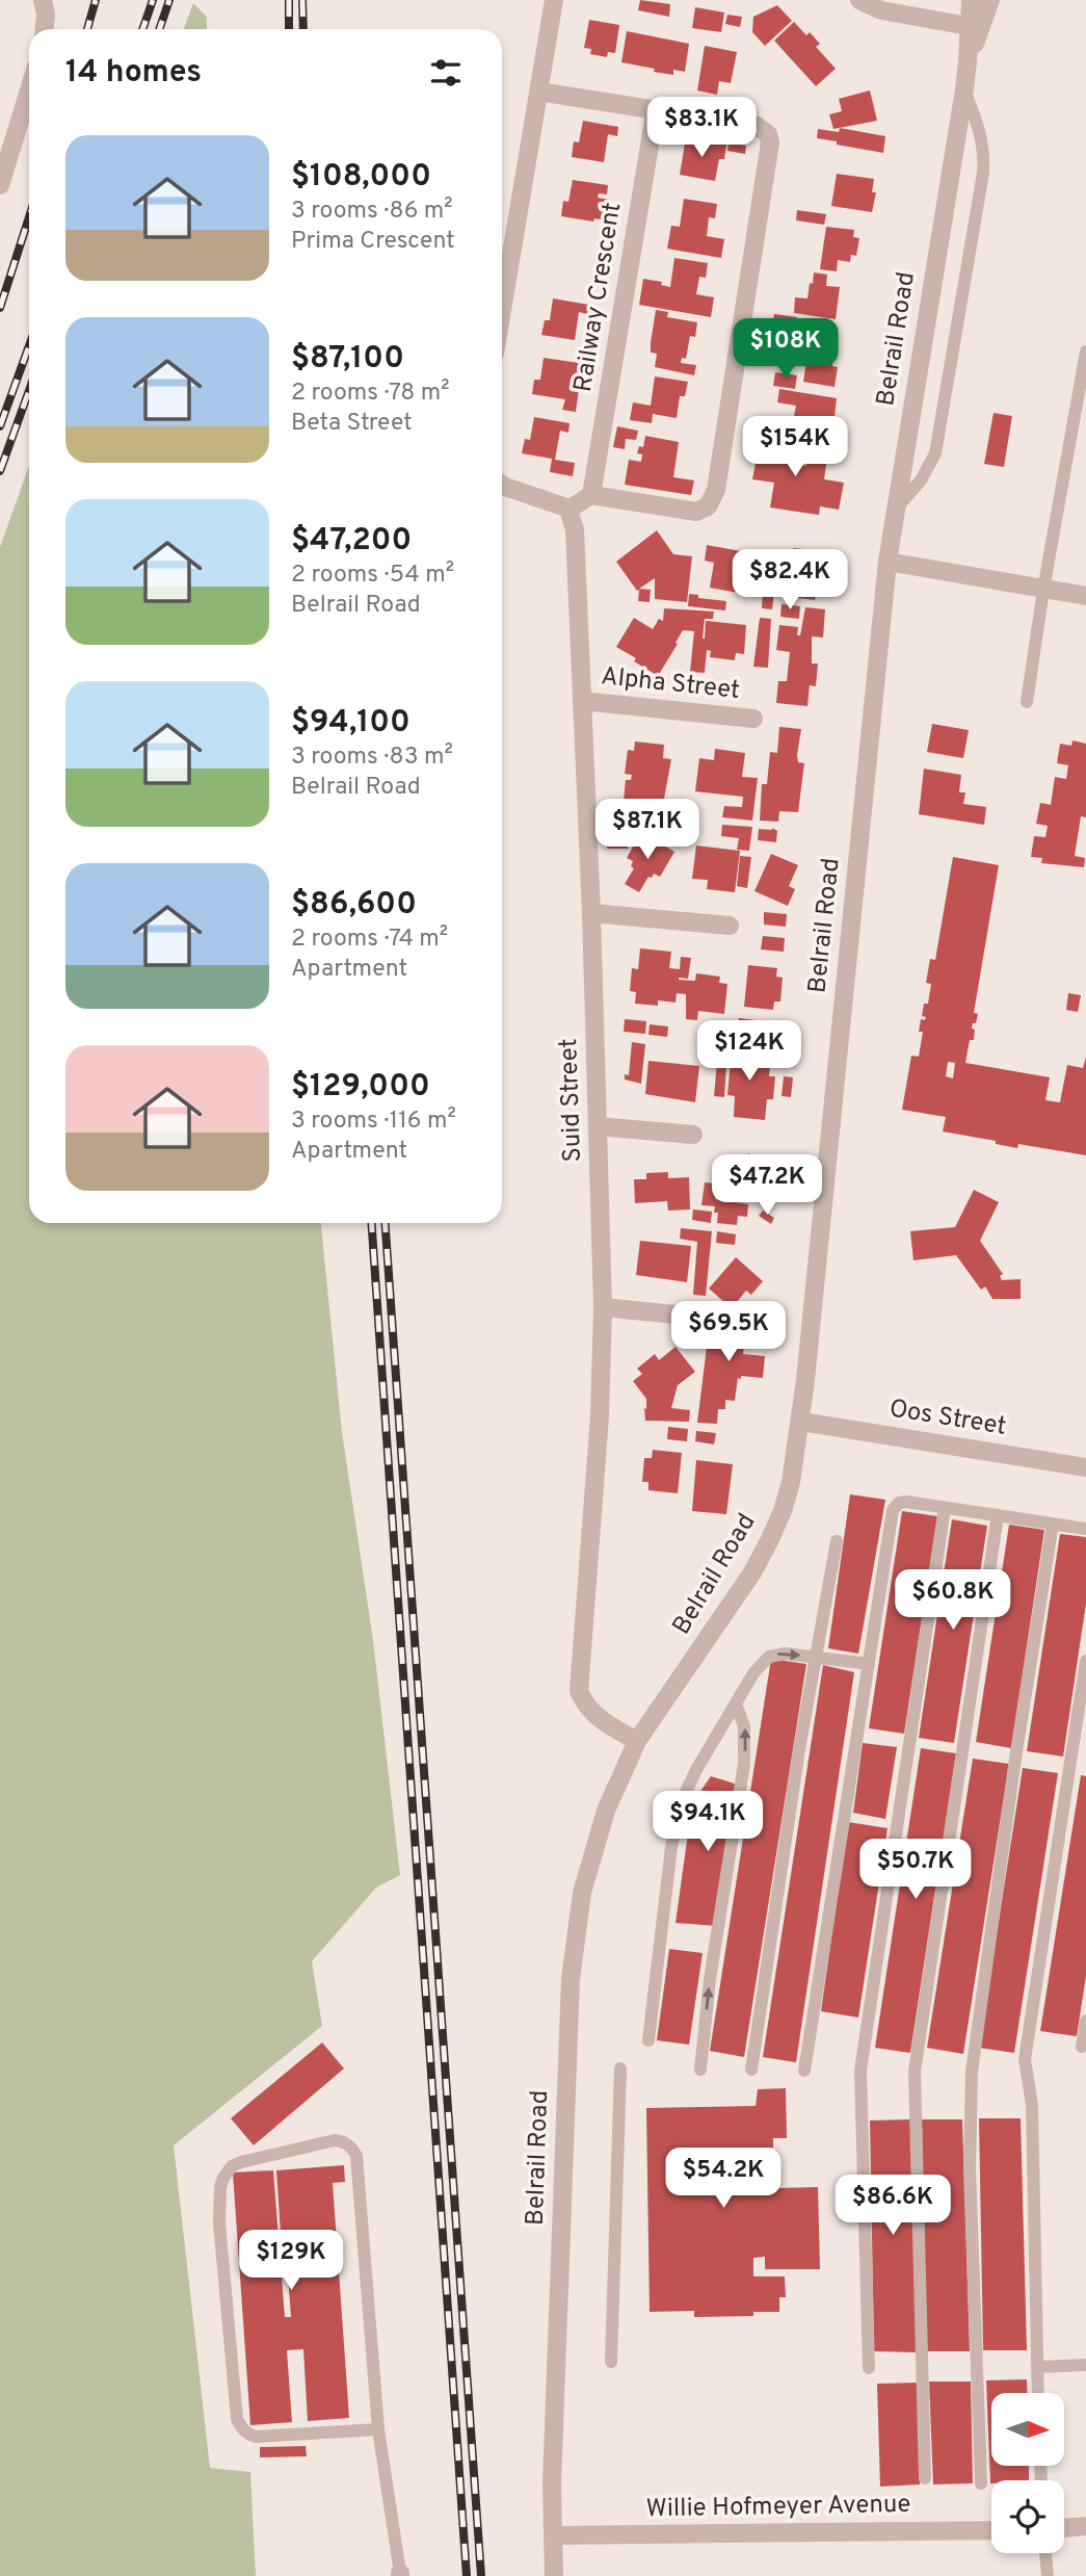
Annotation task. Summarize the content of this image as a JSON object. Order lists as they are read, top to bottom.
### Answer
{
  "streets": {
    "street": [
      "Railway Crescent",
      "Belrail Road",
      "Alpha Street",
      "Suid Street",
      "Oos Street",
      "Willie Hofmeyer Avenue"
    ]
  },
  "crossings": [
    ["Belrail Road", "Suid Street"],
    ["Belrail Road", "Oos Street"],
    ["Belrail Road", "Willie Hofmeyer Avenue"],
    ["Alpha Street", "Suid Street"]
  ],
  "north": "right",
  "page": {
    "heading": "14 homes",
    "price": [
      "$83.1K",
      "$108K",
      "$154K",
      "$82.4K",
      "$87.1K",
      "$124K",
      "$47.2K",
      "$69.5K",
      "$60.8K",
      "$94.1K",
      "$50.7K",
      "$54.2K",
      "$86.6K",
      "$129K"
    ],
    "list": [
      {
        "name": "$108,000",
        "note": "3 rooms · 86 m² · Prima Crescent"
      },
      {
        "name": "$87,100",
        "note": "2 rooms · 78 m² · Beta Street"
      },
      {
        "name": "$47,200",
        "note": "2 rooms · 54 m² · Belrail Road"
      },
      {
        "name": "$94,100",
        "note": "3 rooms · 83 m² · Belrail Road"
      },
      {
        "name": "$86,600",
        "note": "2 rooms · 74 m² · Apartment"
      },
      {
        "name": "$129,000",
        "note": "3 rooms · 116 m² · Apartment"
      }
    ]
  }
}
